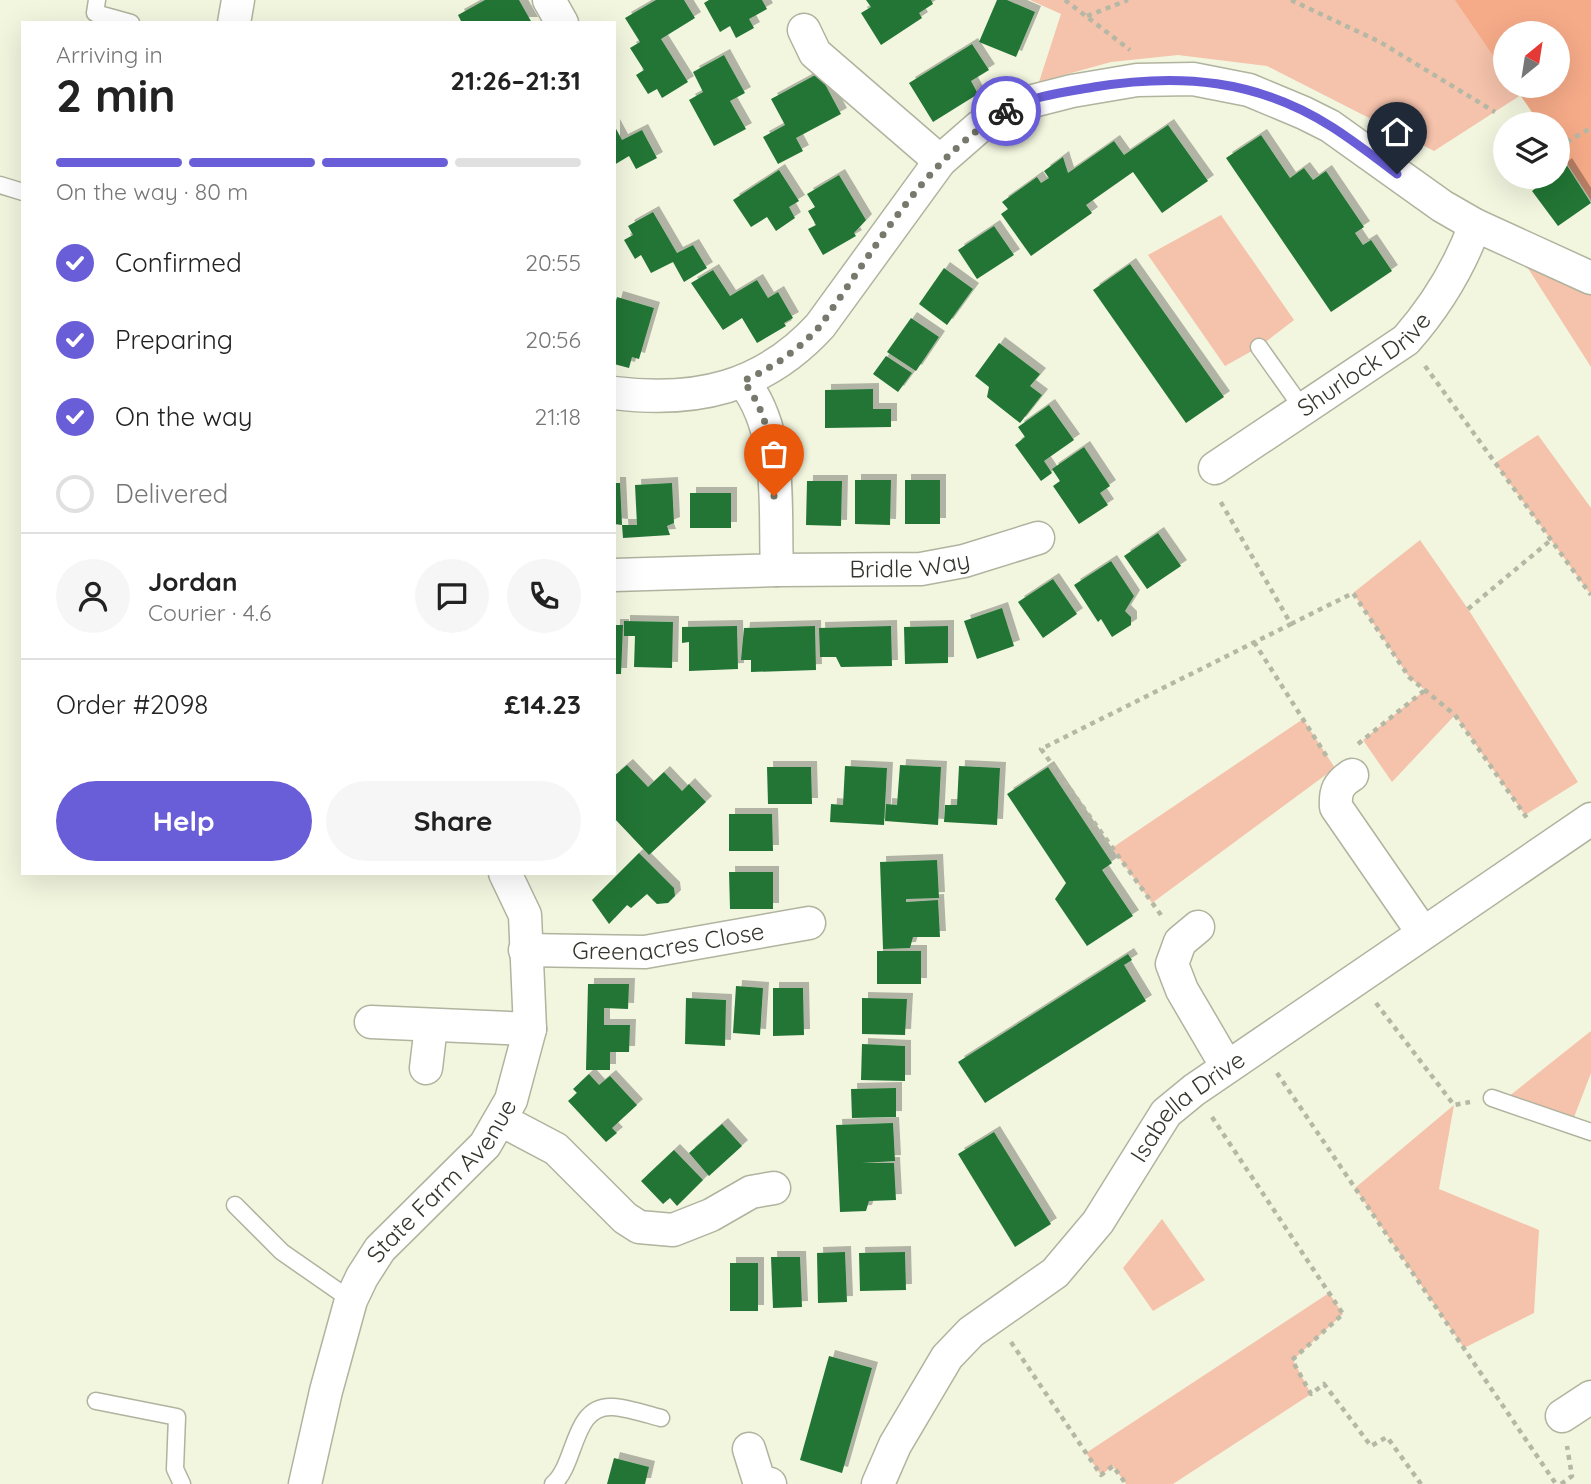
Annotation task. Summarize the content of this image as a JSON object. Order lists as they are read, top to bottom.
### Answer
{
  "streets": {
    "street": [
      "Shurlock Drive",
      "Bridle Way",
      "Greenacres Close",
      "Isabella Drive",
      "State Farm Avenue"
    ]
  },
  "crossings": [
    ["Greenacres Close", "State Farm Avenue"]
  ],
  "north": "top right",
  "page": {
    "heading": ["2 min", "Arriving in", "21:26–21:31"],
    "panel": [
      "Jordan",
      "Courier · 4.6",
      "Order #2098",
      "£14.23"
    ],
    "bar": "On the way · 80 m",
    "list": [
      ["Confirmed", "20:55"],
      ["Preparing", "20:56"],
      ["On the way", "21:18"],
      "Delivered"
    ],
    "buttons": ["Help", "Share"]
  }
}
